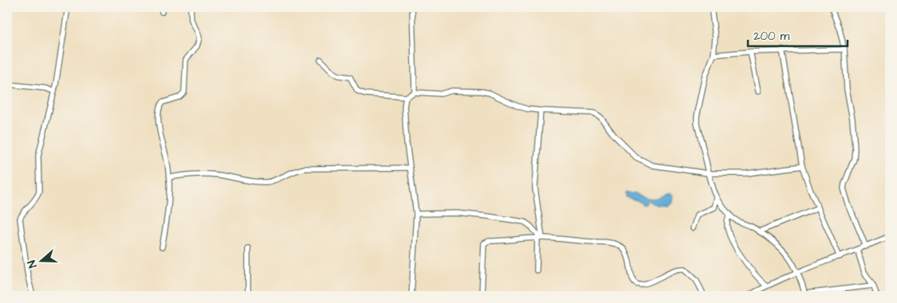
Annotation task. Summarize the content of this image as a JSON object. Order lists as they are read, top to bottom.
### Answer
{
  "scale_bar": "200 m",
  "north": "left"
}
